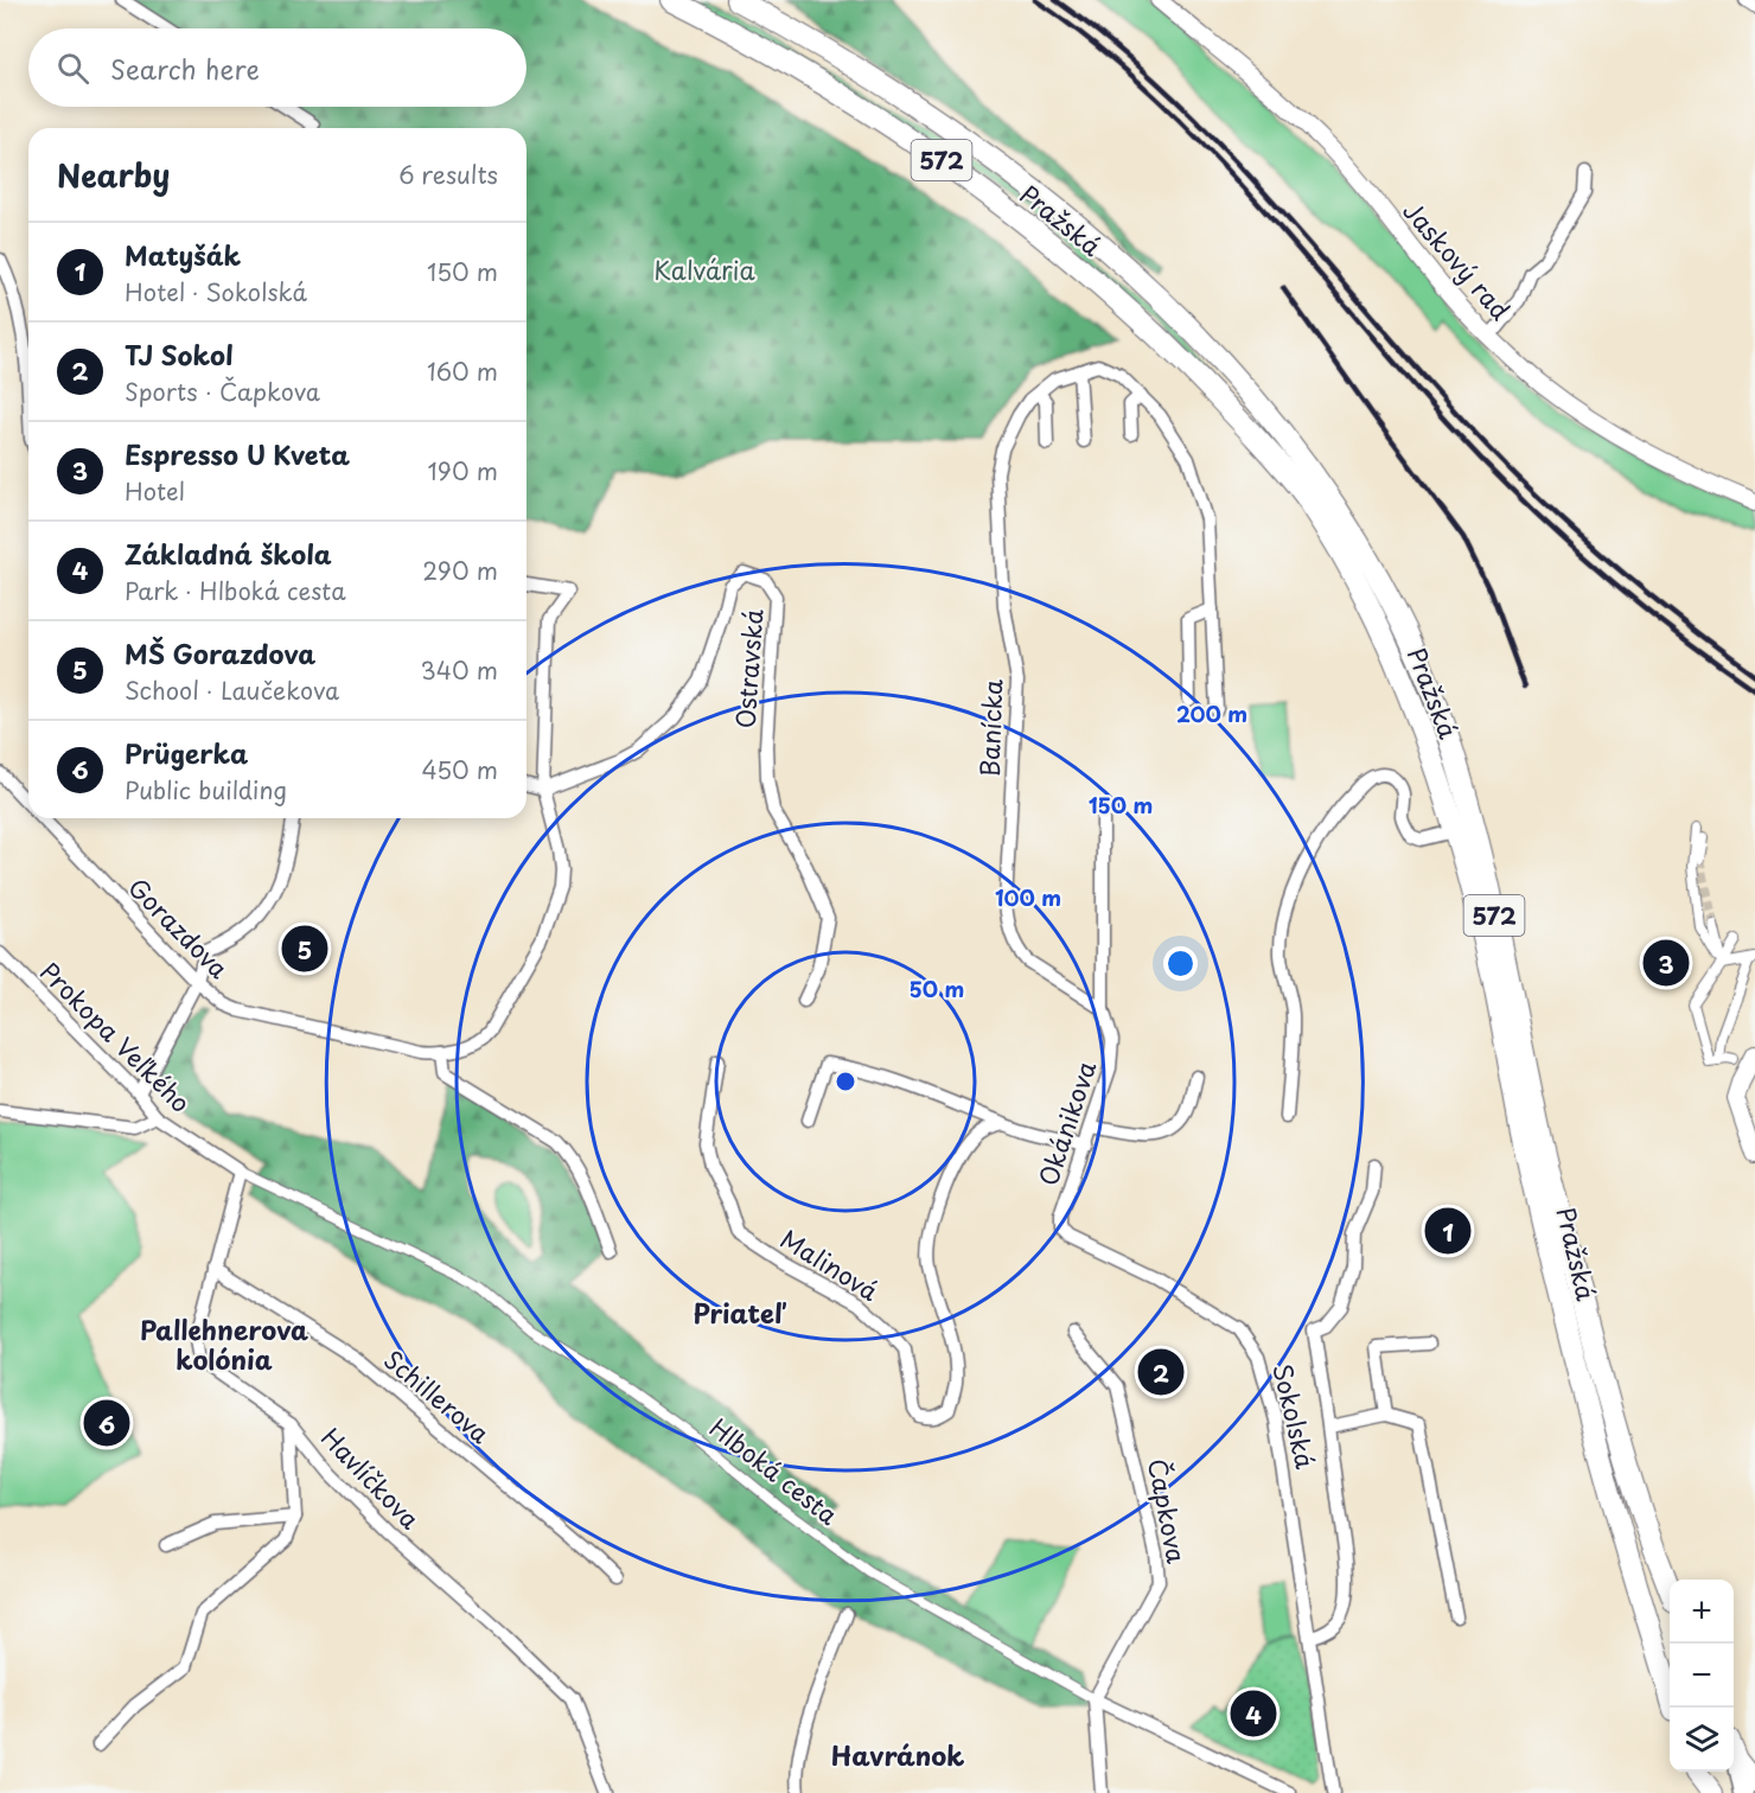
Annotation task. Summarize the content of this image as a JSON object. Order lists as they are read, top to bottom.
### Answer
{
  "streets": {
    "main road": ["572", "Pražská"],
    "street": [
      "Jaskový rad",
      "Ostravská",
      "Banícka",
      "Gorazdova",
      "Prokopa Veľkého",
      "Okánikova",
      "Malinová",
      "Schillerova",
      "Sokolská",
      "Hlboká cesta",
      "Havlíčkova",
      "Čapkova"
    ]
  },
  "crossings": [
    ["Banícka", "Okánikova"],
    ["Prokopa Veľkého", "Hlboká cesta"],
    ["Prokopa Veľkého", "Havlíčkova"],
    ["Okánikova", "Sokolská"],
    ["Schillerova", "Havlíčkova"],
    ["Hlboká cesta", "Havlíčkova"],
    ["Hlboká cesta", "Čapkova"]
  ],
  "districts": ["Priateľ", "Pallehnerova kolónia", "Havránok"],
  "parks": ["Kalvária"],
  "page": {
    "search": "Search here",
    "heading": ["Nearby", "6 results"],
    "list": [
      {
        "mark": "1",
        "name": "Matyšák",
        "note": "Hotel · Sokolská",
        "value": "150 m"
      },
      {
        "mark": "2",
        "name": "TJ Sokol",
        "note": "Sports · Čapkova",
        "value": "160 m"
      },
      {
        "mark": "3",
        "name": "Espresso U Kveta",
        "note": "Hotel",
        "value": "190 m"
      },
      {
        "mark": "4",
        "name": "Základná škola",
        "note": "Park · Hlboká cesta",
        "value": "290 m"
      },
      {
        "mark": "5",
        "name": "MŠ Gorazdova",
        "note": "School · Laučekova",
        "value": "340 m"
      },
      {
        "mark": "6",
        "name": "Prügerka",
        "note": "Public building",
        "value": "450 m"
      }
    ],
    "pins": [
      "5",
      "3",
      "1",
      "2",
      "6",
      "4"
    ],
    "map_buttons": ["+", "−"]
  },
  "rings": [
    "200 m",
    "150 m",
    "100 m",
    "50 m"
  ]
}
